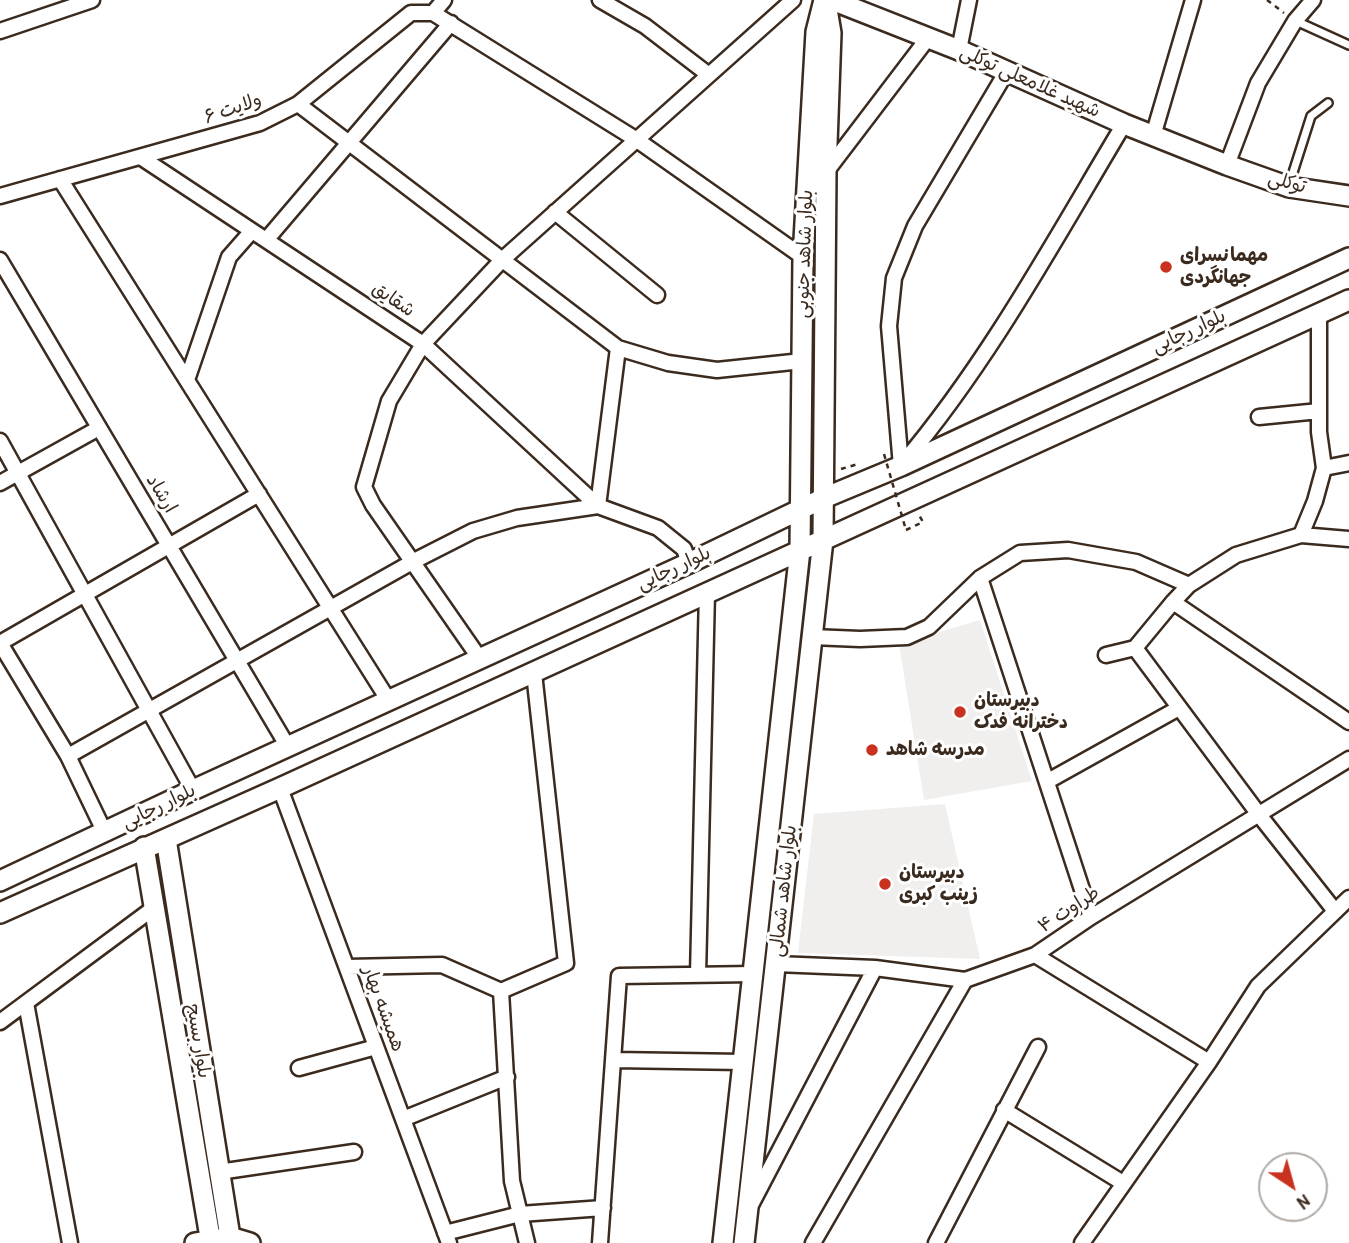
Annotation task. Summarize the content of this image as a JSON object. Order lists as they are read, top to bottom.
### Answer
{
  "streets": {
    "street": [
      "شهید غلامعلی توکلی",
      "ولایت ۶",
      "توکلی",
      "بلوار شاهد جنوبی",
      "شقایق",
      "بلوار رجایی",
      "ارشاد",
      "بلوار شاهد شمالی",
      "طراوت ۴",
      "همیشه بهار",
      "بلوار بسیج"
    ]
  },
  "crossings": [
    ["شهید غلامعلی توکلی", "توکلی"],
    ["ولایت ۶", "شقایق"],
    ["بلوار شاهد جنوبی", "بلوار رجایی"],
    ["بلوار شاهد جنوبی", "بلوار شاهد شمالی"],
    ["بلوار رجایی", "ارشاد"],
    ["بلوار رجایی", "بلوار شاهد شمالی"],
    ["بلوار رجایی", "همیشه بهار"],
    ["بلوار رجایی", "بلوار بسیج"],
    ["بلوار شاهد شمالی", "طراوت ۴"]
  ],
  "places": [
    "مهمانسرای جهانگردی",
    "دبیرستان دخترانه فدک",
    "مدرسه شاهد",
    "دبیرستان زینب کبری"
  ],
  "north": "bottom right"
}
